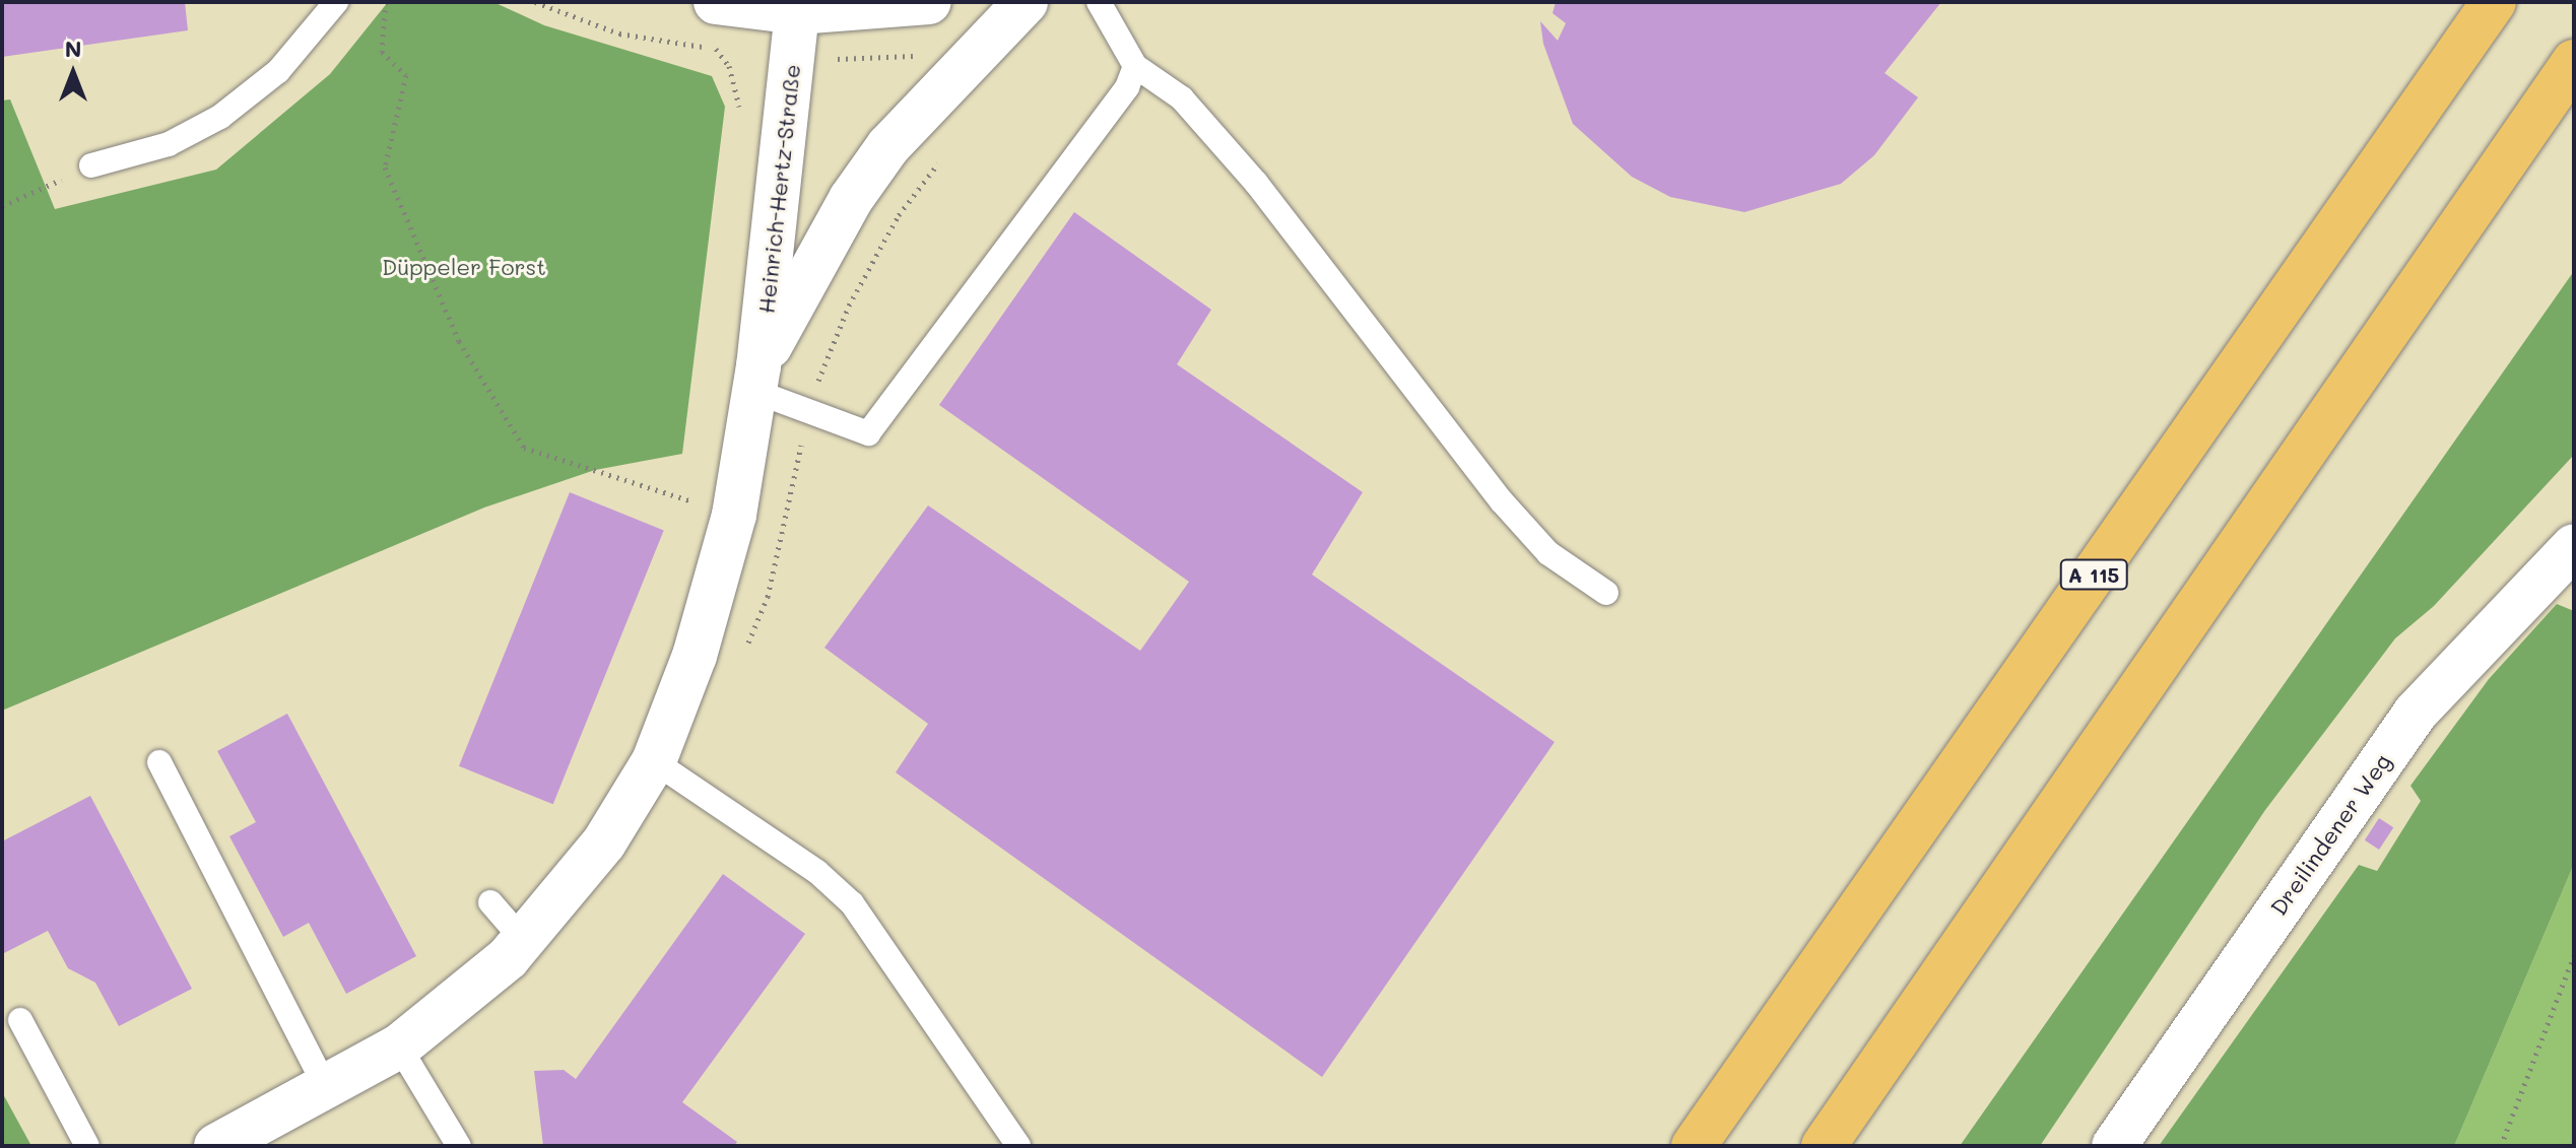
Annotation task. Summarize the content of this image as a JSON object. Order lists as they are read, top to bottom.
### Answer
{
  "streets": {
    "highway": ["A 115"],
    "street": ["Heinrich-Hertz-Straße", "Dreilindener Weg"]
  },
  "parks": ["Düppeler Forst"],
  "north": "top"
}
